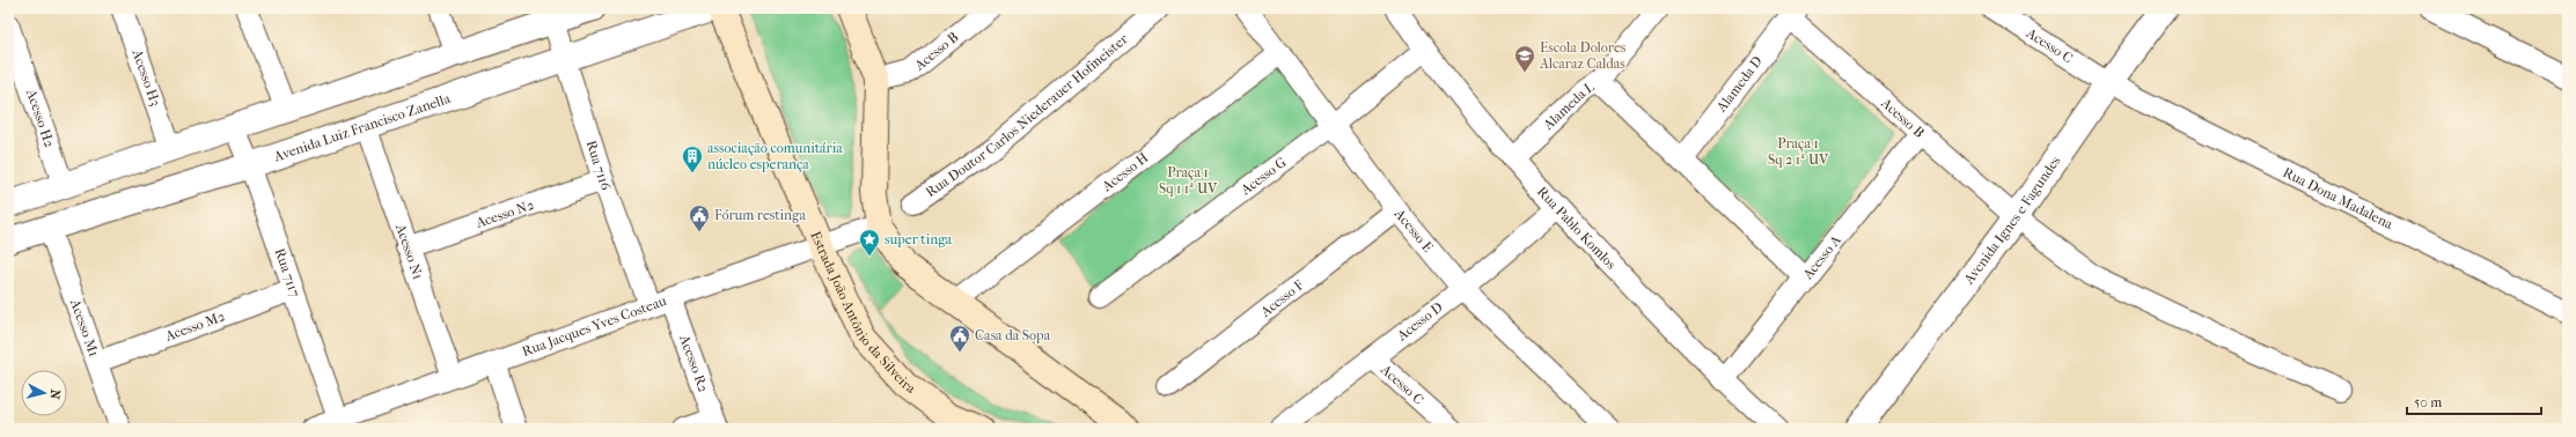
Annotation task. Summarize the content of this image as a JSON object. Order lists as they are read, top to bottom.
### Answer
{
  "streets": {
    "main road": ["Estrada João Antônio da Silveira"],
    "street": [
      "Acesso C",
      "Acesso B",
      "Acesso H3",
      "Alameda D",
      "Alameda L",
      "Rua Doutor Carlos Niederauer Hofmeister",
      "Acesso H2",
      "Avenida Luiz Francisco Zanella",
      "Rua 7116",
      "Acesso H",
      "Acesso G",
      "Rua Dona Madalena",
      "Acesso N2",
      "Avenida Ignes e Fagundes",
      "Rua Pablo Komlos",
      "Acesso E",
      "Acesso N1",
      "Acesso A",
      "Rua 7117",
      "Acesso F",
      "Acesso D",
      "Acesso M2",
      "Rua Jacques Yves Costeau",
      "Acesso M1",
      "Acesso R2"
    ]
  },
  "crossings": [
    ["Acesso C", "Rua Dona Madalena"],
    ["Acesso C", "Avenida Ignes e Fagundes"],
    ["Acesso C", "Acesso D"],
    ["Acesso B", "Alameda D"],
    ["Acesso B", "Avenida Ignes e Fagundes"],
    ["Acesso B", "Acesso A"],
    ["Alameda L", "Rua Pablo Komlos"],
    ["Avenida Luiz Francisco Zanella", "Rua 7116"],
    ["Avenida Luiz Francisco Zanella", "Acesso N1"],
    ["Avenida Luiz Francisco Zanella", "Rua 7117"],
    ["Avenida Luiz Francisco Zanella", "Acesso M1"],
    ["Rua 7116", "Acesso N2"],
    ["Rua 7116", "Rua Jacques Yves Costeau"],
    ["Acesso H", "Acesso E"],
    ["Acesso G", "Rua Pablo Komlos"],
    ["Acesso G", "Acesso E"],
    ["Rua Dona Madalena", "Avenida Ignes e Fagundes"],
    ["Acesso N2", "Acesso N1"],
    ["Rua Pablo Komlos", "Acesso A"],
    ["Rua Pablo Komlos", "Acesso D"],
    ["Acesso E", "Acesso F"],
    ["Acesso E", "Acesso D"],
    ["Acesso N1", "Rua Jacques Yves Costeau"],
    ["Rua 7117", "Acesso M2"],
    ["Rua 7117", "Rua Jacques Yves Costeau"],
    ["Estrada João Antônio da Silveira", "Rua Jacques Yves Costeau"],
    ["Acesso M2", "Acesso M1"],
    ["Rua Jacques Yves Costeau", "Acesso R2"]
  ],
  "parks": ["Praça 1 Sq 2 1ª UV", "Praça 1 Sq 1 1ª UV"],
  "places": {
    "school or university": ["Escola Dolores Alcaraz Caldas"],
    "building": ["associação comunitária núcleo esperança"],
    "public building": ["Fórum restinga", "Casa da Sopa"],
    "place": ["super tinga"]
  },
  "scale_bar": "50 m",
  "north": "right"
}
